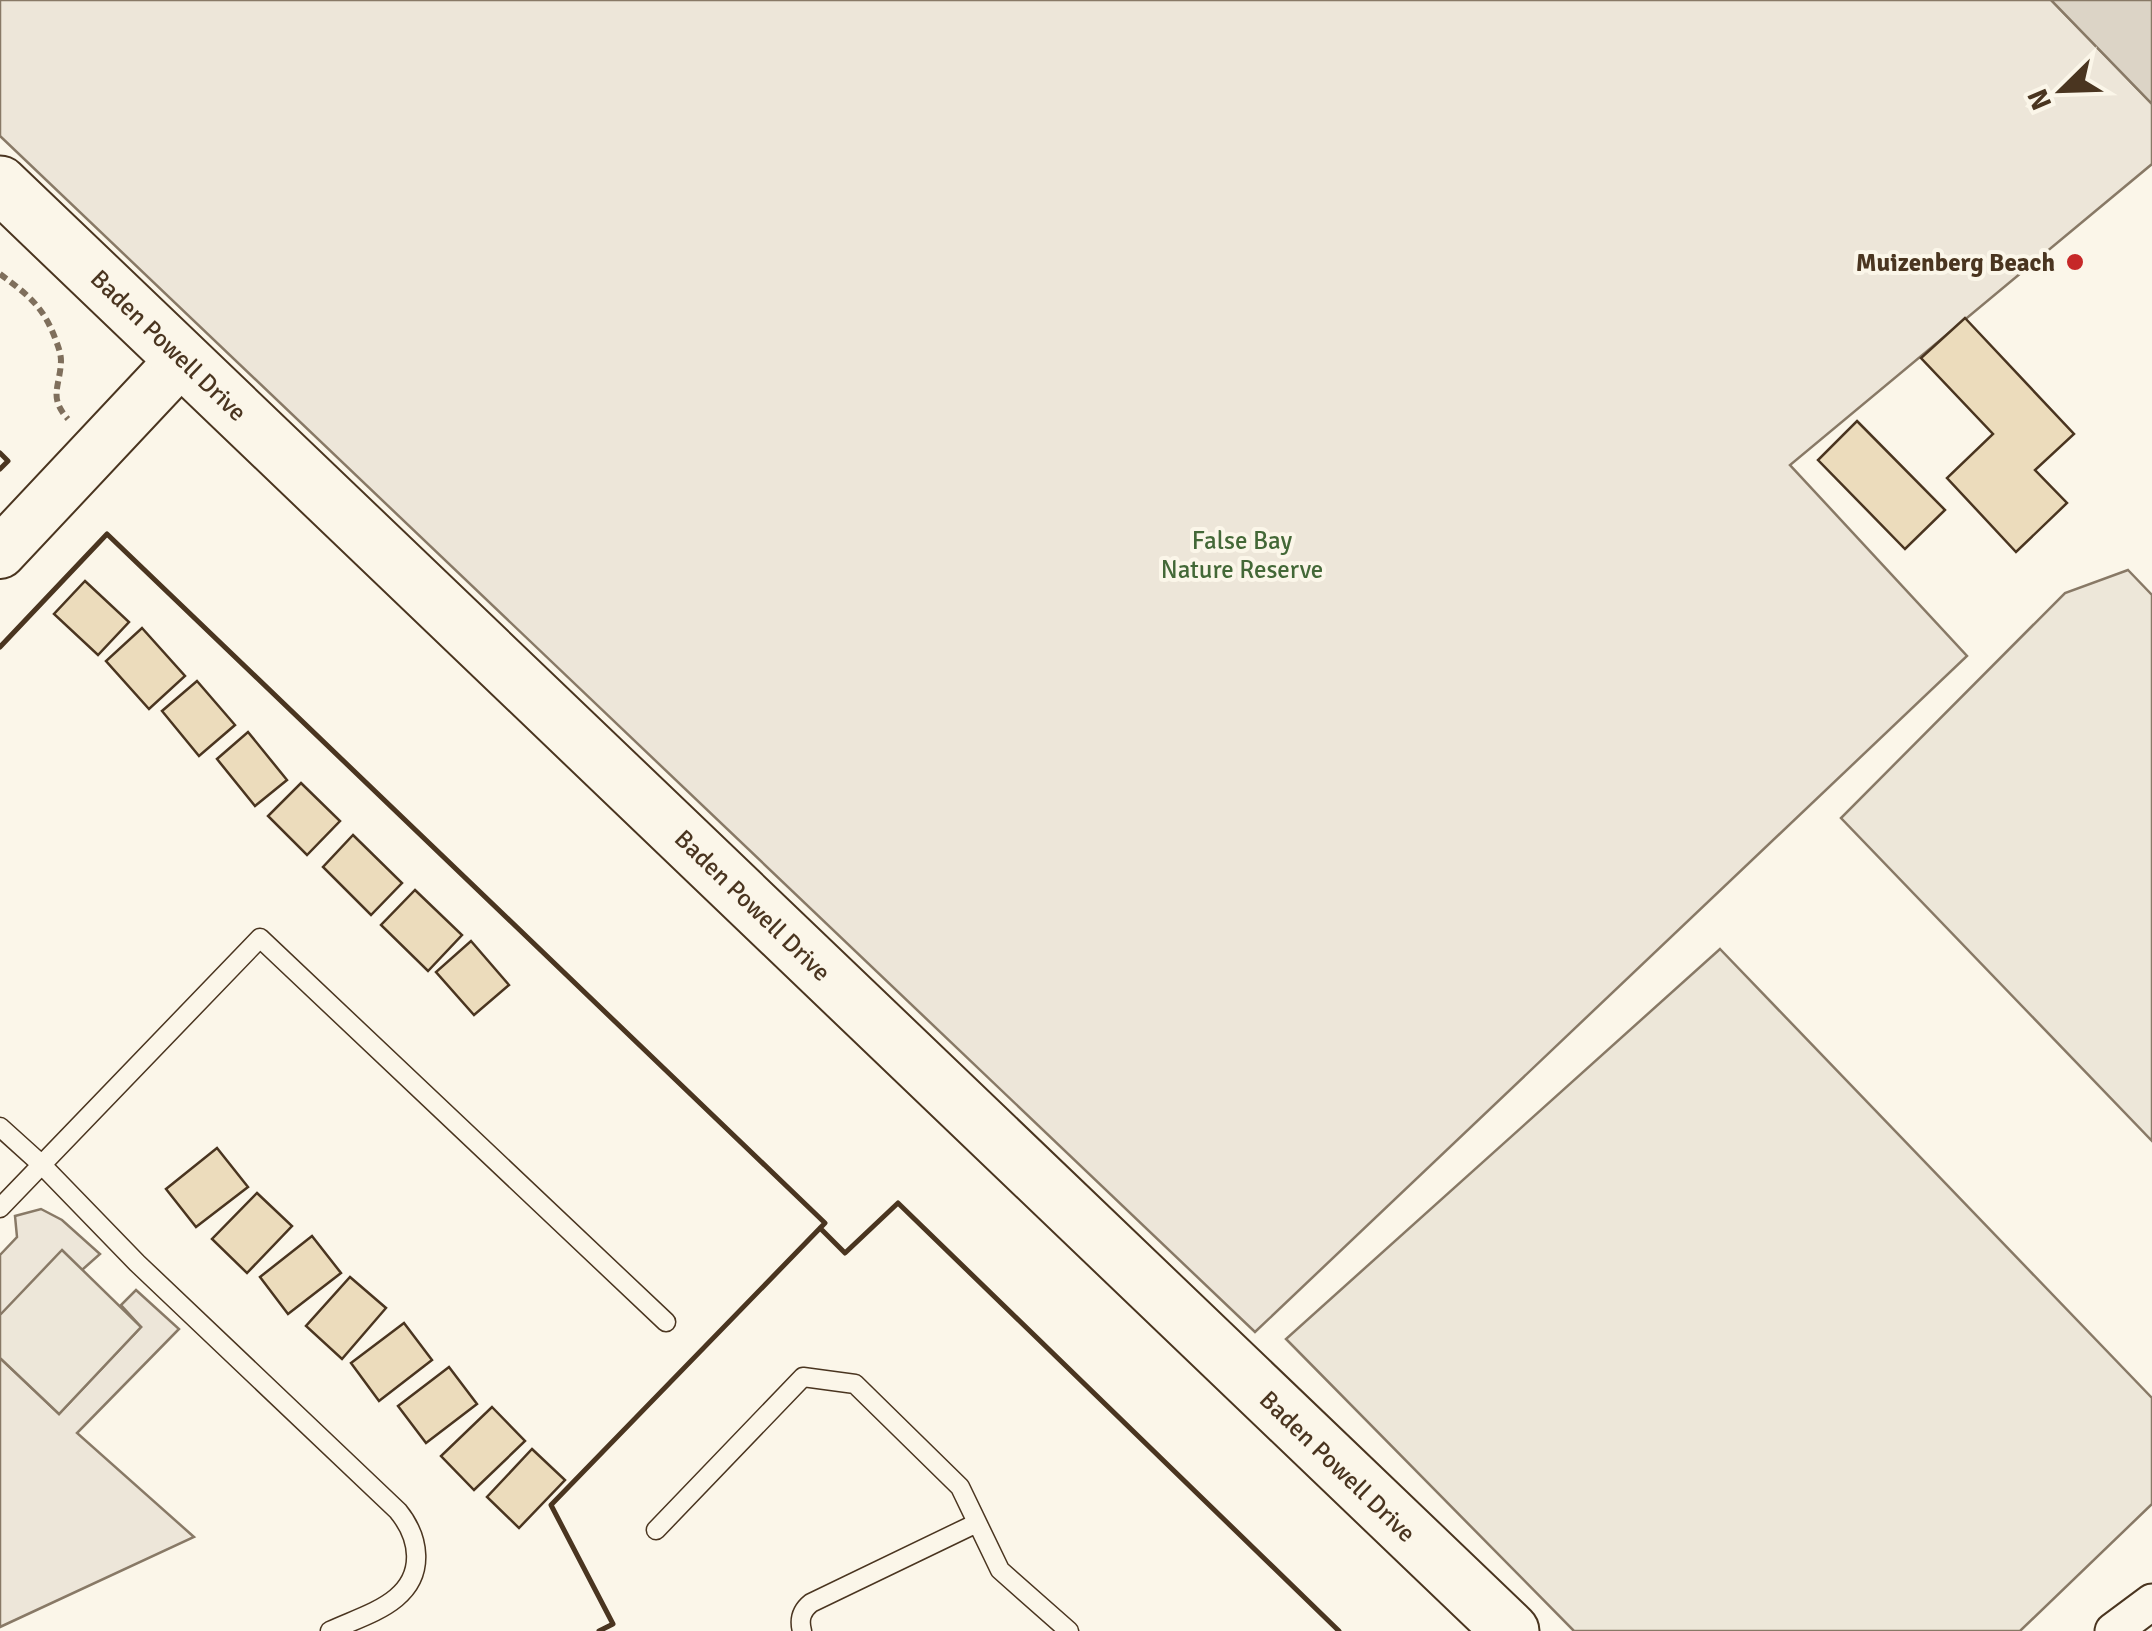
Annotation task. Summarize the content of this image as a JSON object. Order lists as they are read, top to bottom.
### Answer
{
  "streets": {
    "main road": ["Baden Powell Drive"]
  },
  "parks": ["False Bay Nature Reserve"],
  "places": ["Muizenberg Beach"],
  "north": "bottom left"
}
